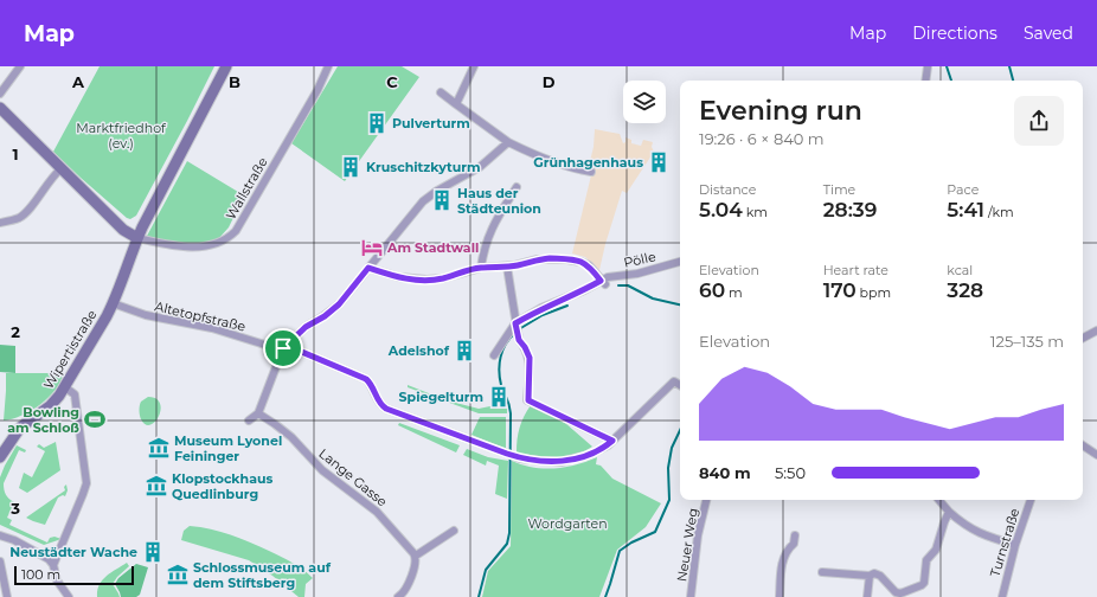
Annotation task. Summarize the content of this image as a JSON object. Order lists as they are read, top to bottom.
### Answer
{
  "streets": {
    "main road": ["Wipertistraße"],
    "street": [
      "Wallstraße",
      "Pölle",
      "Altetopfstraße",
      "Lange Gasse",
      "Turnstraße",
      "Neuer Weg"
    ]
  },
  "crossings": [
    ["Wallstraße", "Wipertistraße"],
    ["Altetopfstraße", "Wipertistraße"]
  ],
  "parks": ["Marktfriedhof (ev.)", "Wordgarten"],
  "places": {
    "building": [
      "Pulverturm",
      "Grünhagenhaus",
      "Kruschitzkyturm",
      "Haus der Städteunion",
      "Adelshof",
      "Spiegelturm",
      "Neustädter Wache"
    ],
    "hotel": ["Am Stadtwall"],
    "sports": ["Bowling am Schloß"],
    "museum": ["Museum Lyonel Feininger", "Klopstockhaus Quedlinburg", "Schlossmuseum auf dem Stiftsberg"]
  },
  "scale_bar": "100 m",
  "page": {
    "header": "Map",
    "nav": ["Map", "Directions", "Saved"],
    "heading": ["Evening run", "19:26 · 6 × 840 m"],
    "stats": [
      ["Distance", "5.04 km"],
      ["Time", "28:39"],
      ["Pace", "5:41 /km"],
      ["Elevation", "60 m"],
      ["Heart rate", "170 bpm"],
      ["kcal", "328"]
    ],
    "chart": ["Elevation", "125–135 m"],
    "list": [
      {
        "name": "840 m",
        "note": "5:50"
      }
    ],
    "scale": "100 m"
  },
  "grid": {
    "columns": [
      "A",
      "B",
      "C",
      "D"
    ],
    "rows": ["1", "2", "3"]
  }
}
